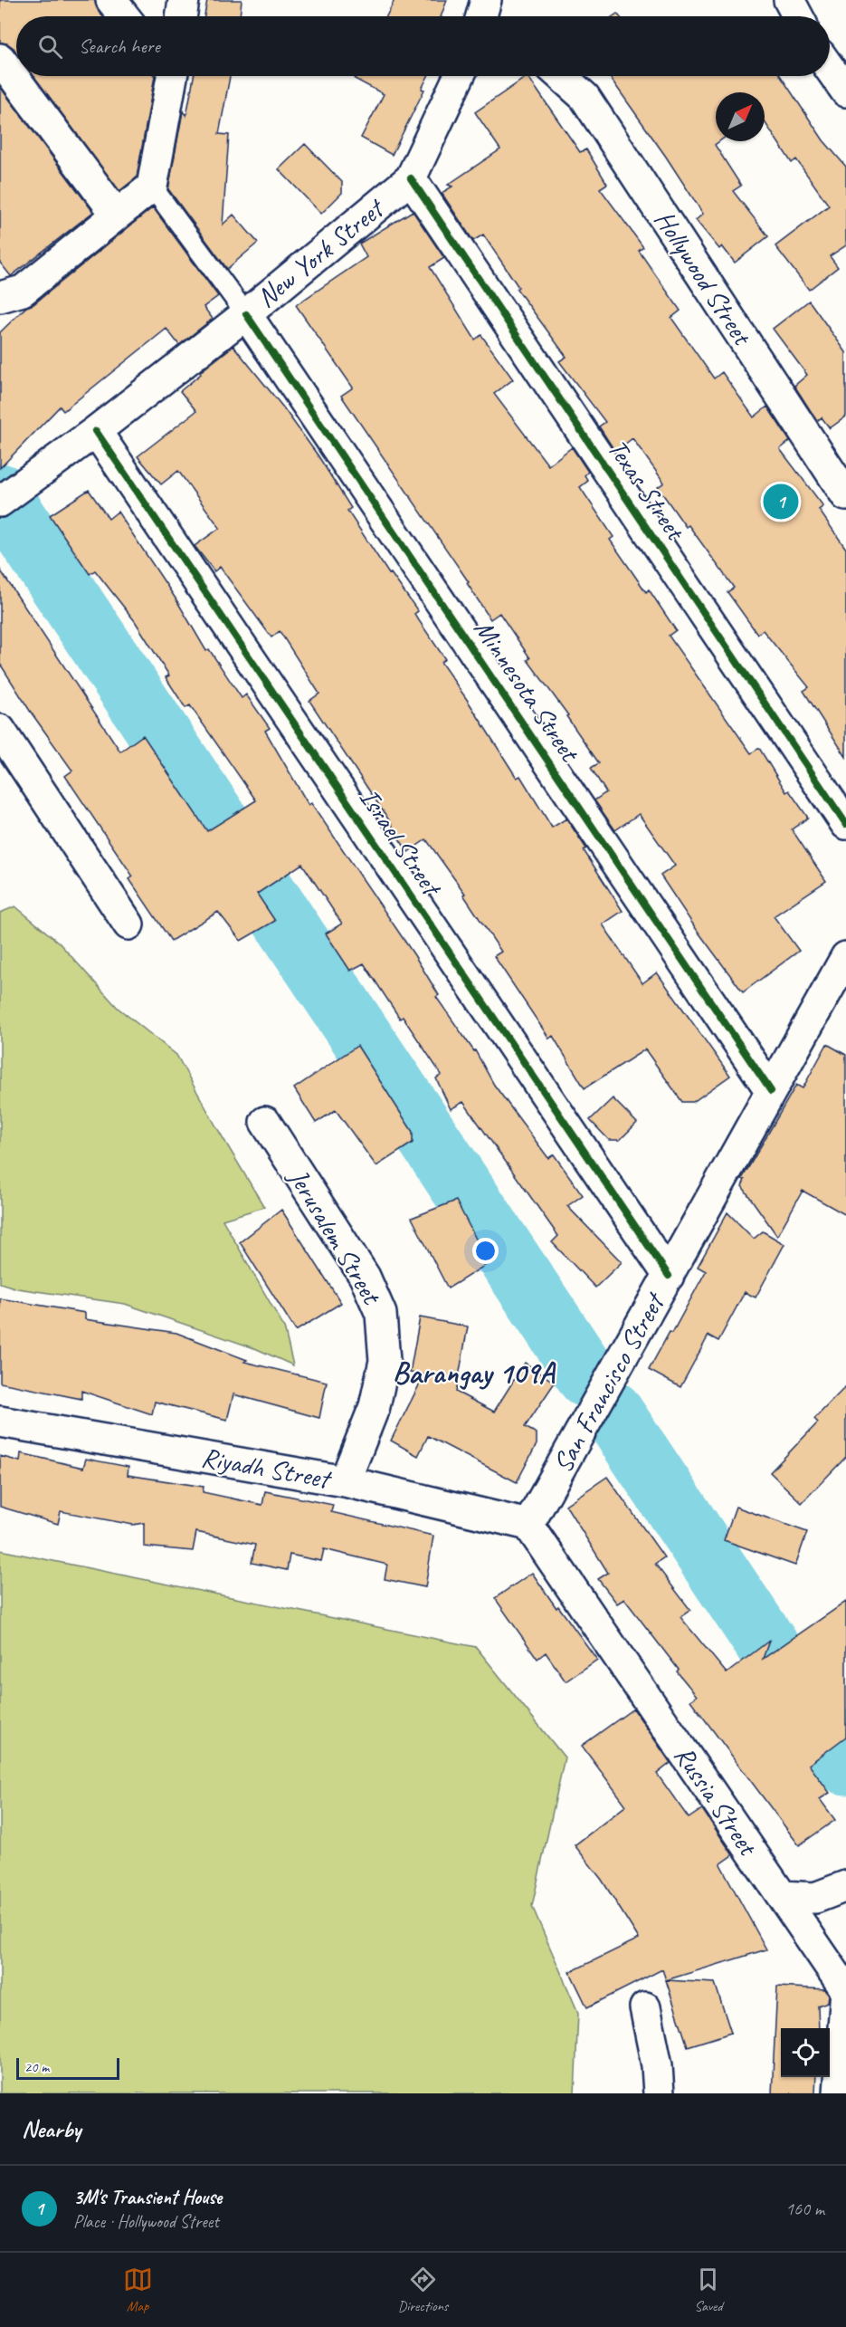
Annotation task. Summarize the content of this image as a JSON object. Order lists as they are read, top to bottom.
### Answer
{
  "streets": {
    "street": [
      "New York Street",
      "Hollywood Street",
      "Texas Street",
      "Minnesota Street",
      "Israel Street",
      "Jerusalem Street",
      "San Francisco Street",
      "Riyadh Street",
      "Russia Street"
    ]
  },
  "crossings": [
    ["New York Street", "Texas Street"],
    ["New York Street", "Minnesota Street"],
    ["New York Street", "Israel Street"],
    ["Minnesota Street", "San Francisco Street"],
    ["Israel Street", "San Francisco Street"],
    ["Jerusalem Street", "Riyadh Street"],
    ["San Francisco Street", "Riyadh Street"],
    ["San Francisco Street", "Russia Street"],
    ["Riyadh Street", "Russia Street"]
  ],
  "districts": ["Barangay 109A"],
  "scale_bar": "20 m",
  "north": "top right",
  "page": {
    "search": "Search here",
    "pins": "1",
    "scale": "20 m",
    "heading": "Nearby",
    "list": [
      {
        "mark": "1",
        "name": "3M's Transient House",
        "note": "Place · Hollywood Street",
        "value": "160 m"
      }
    ],
    "nav": ["Map", "Directions", "Saved"]
  }
}
